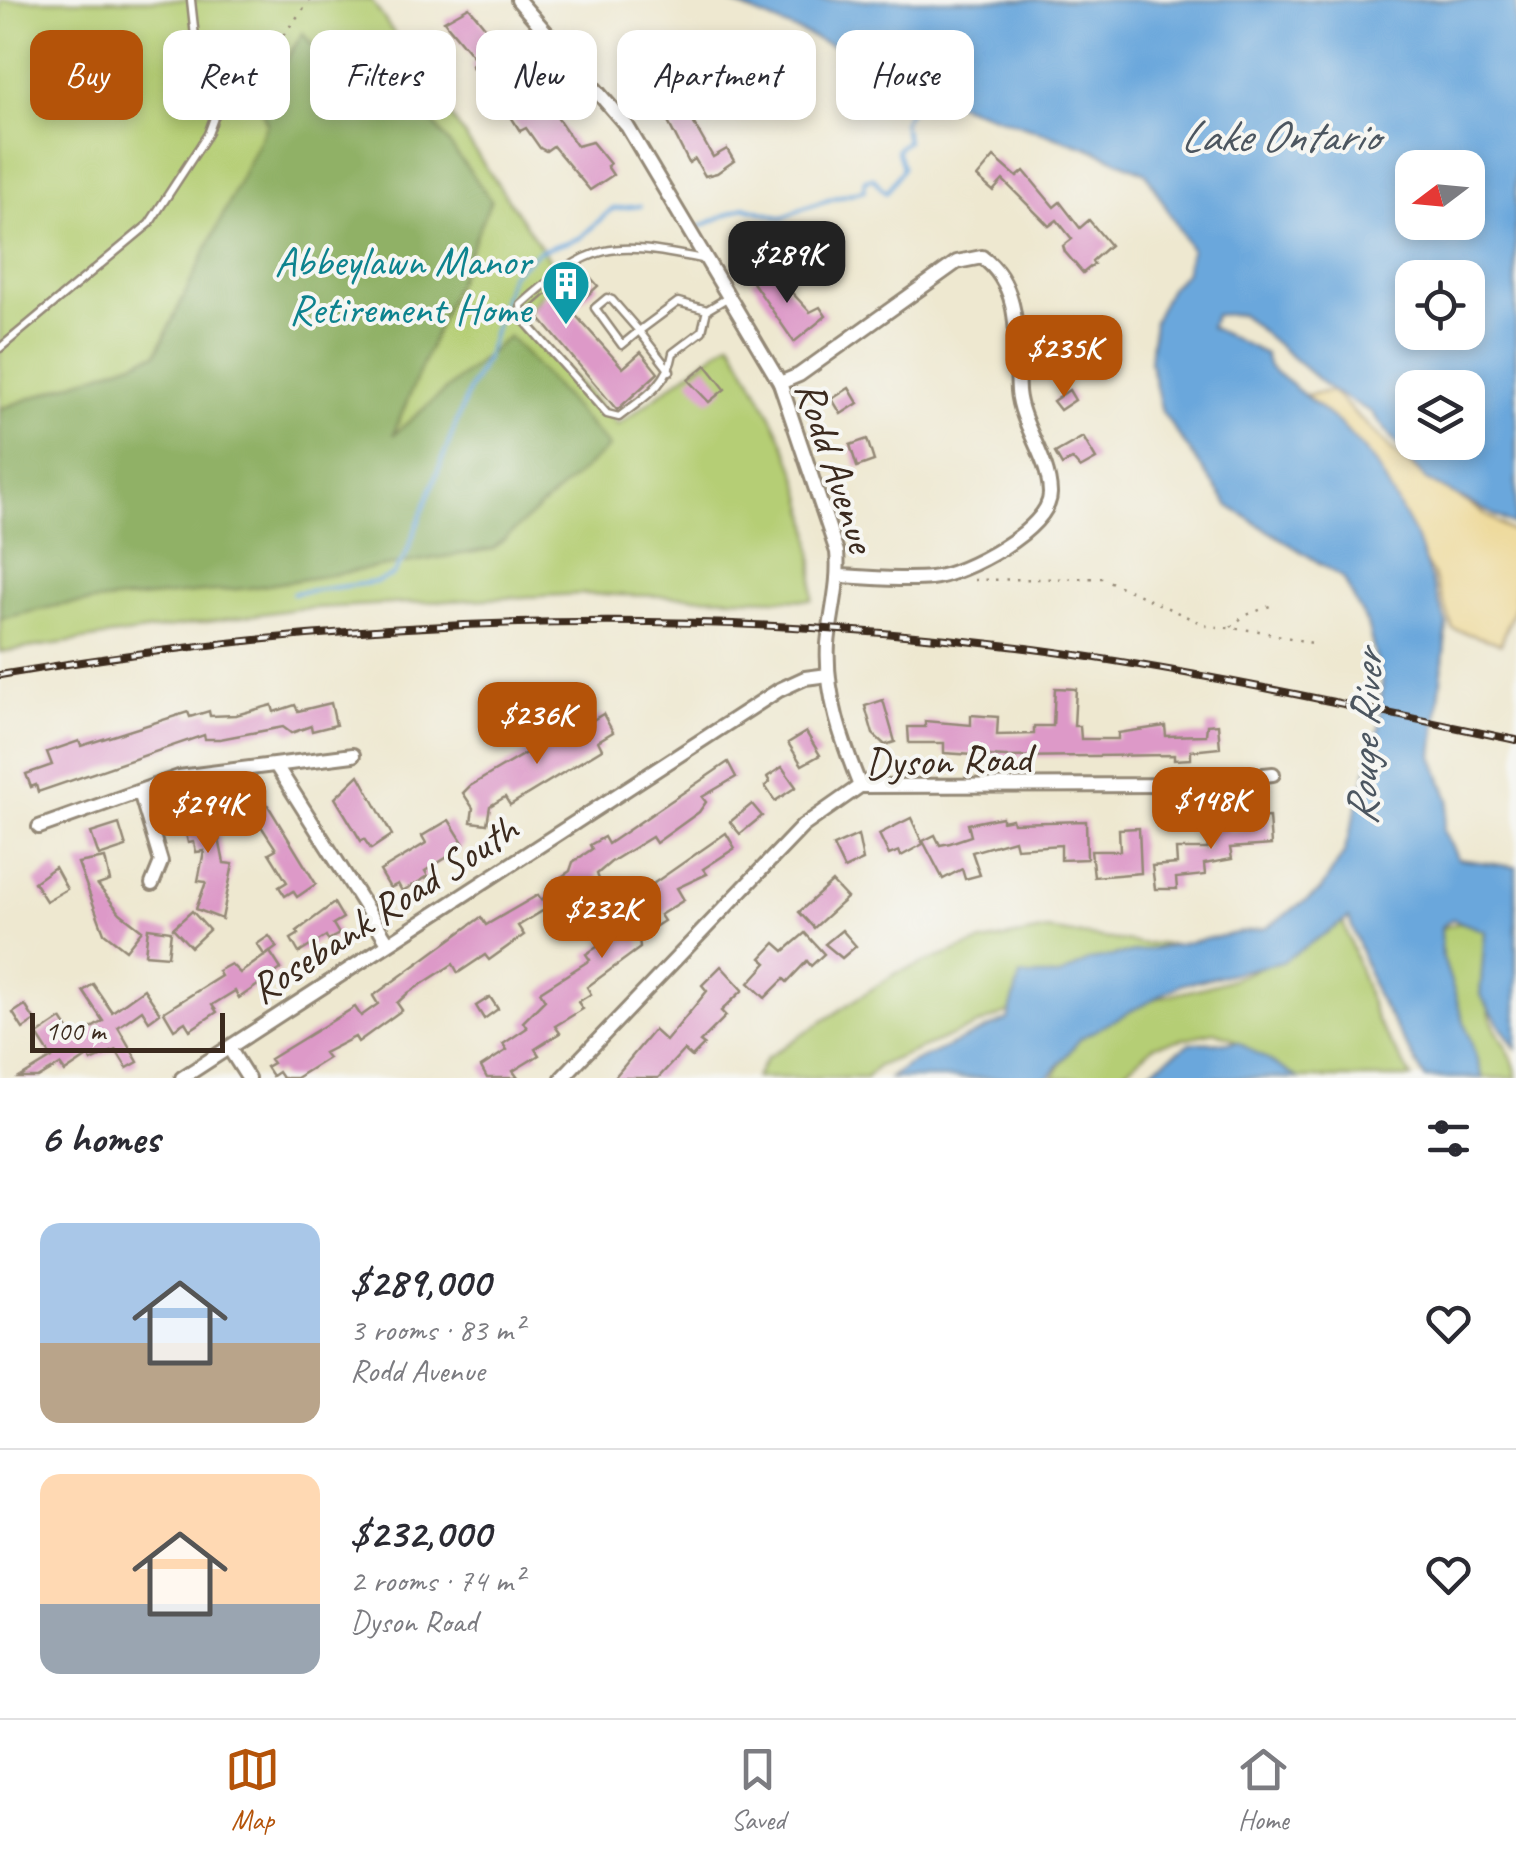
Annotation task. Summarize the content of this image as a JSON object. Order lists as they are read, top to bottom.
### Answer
{
  "streets": {
    "street": ["Rodd Avenue", "Dyson Road", "Rosebank Road South"]
  },
  "crossings": [
    ["Rodd Avenue", "Dyson Road"],
    ["Rodd Avenue", "Rosebank Road South"]
  ],
  "water": ["Lake Ontario", "Rouge River"],
  "places": {
    "building": ["Abbeylawn Manor Retirement Home"]
  },
  "scale_bar": "100 m",
  "north": "left",
  "page": {
    "chip": [
      "Buy",
      "Rent",
      "Filters",
      "New",
      "Apartment",
      "House"
    ],
    "price": [
      "$289K",
      "$235K",
      "$236K",
      "$148K",
      "$294K",
      "$232K"
    ],
    "scale": "100 m",
    "heading": "6 homes",
    "list": [
      {
        "name": "$289,000",
        "note": "3 rooms · 83 m² · Rodd Avenue"
      },
      {
        "name": "$232,000",
        "note": "2 rooms · 74 m² · Dyson Road"
      }
    ],
    "tabs": ["Map", "Saved", "Home"]
  }
}
